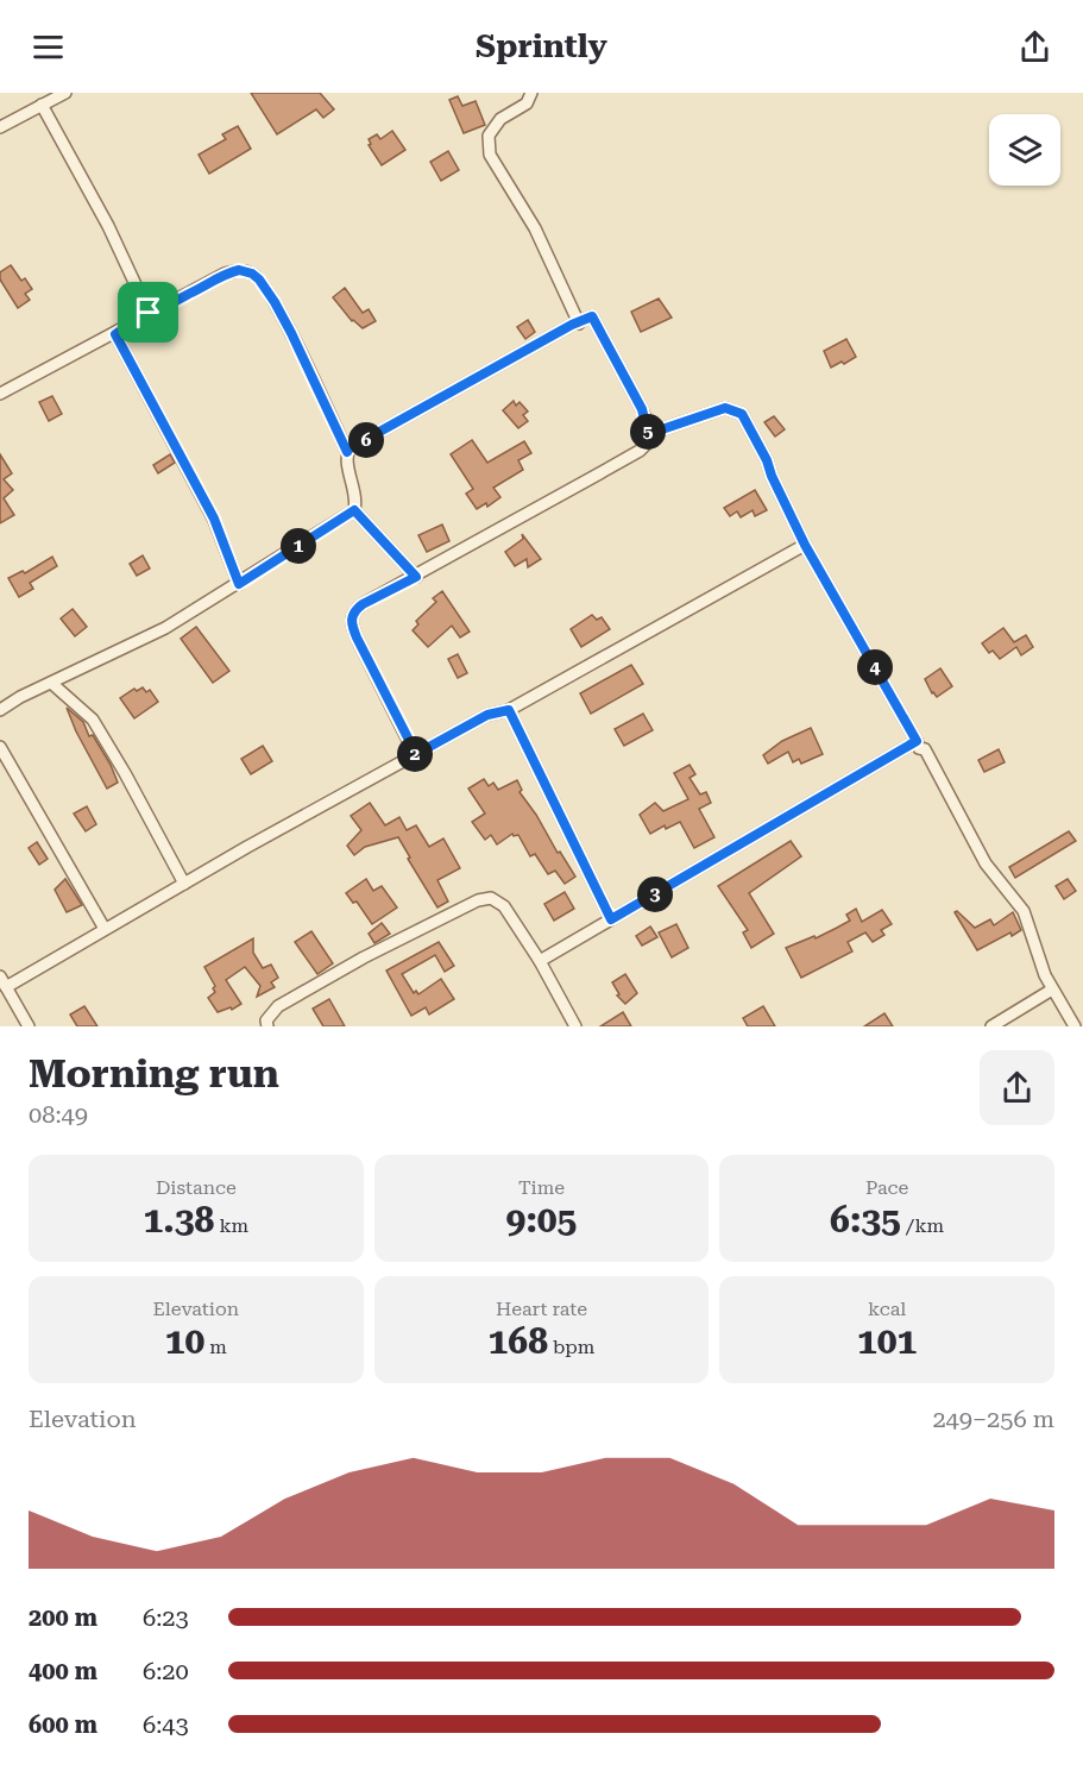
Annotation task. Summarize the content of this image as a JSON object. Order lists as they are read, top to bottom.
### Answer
{
  "page": {
    "header": "Sprintly",
    "pins": [
      "5",
      "6",
      "1",
      "4",
      "2",
      "3"
    ],
    "heading": ["Morning run", "08:49"],
    "stats": [
      ["Distance", "1.38 km"],
      ["Time", "9:05"],
      ["Pace", "6:35 /km"],
      ["Elevation", "10 m"],
      ["Heart rate", "168 bpm"],
      ["kcal", "101"]
    ],
    "chart": ["Elevation", "249–256 m"],
    "list": [
      {
        "name": "200 m",
        "note": "6:23"
      },
      {
        "name": "400 m",
        "note": "6:20"
      },
      {
        "name": "600 m",
        "note": "6:43"
      }
    ]
  }
}
